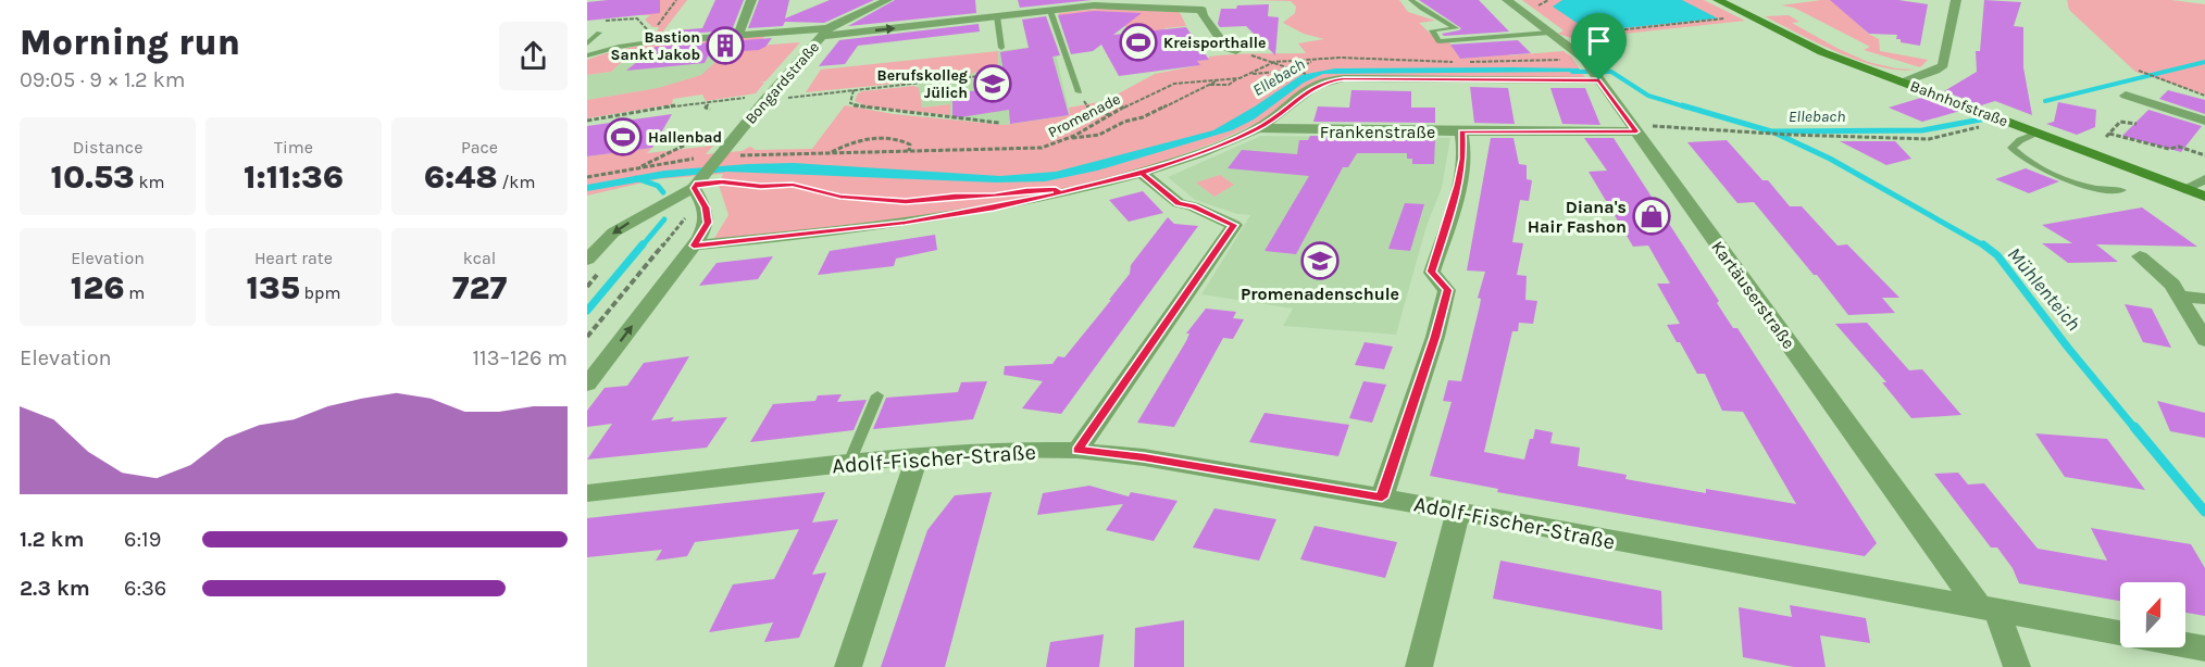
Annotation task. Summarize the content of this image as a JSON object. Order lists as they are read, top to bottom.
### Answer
{
  "streets": {
    "main road": ["Bahnhofstraße"],
    "street": [
      "Bongardstraße",
      "Frankenstraße",
      "Kartäuserstraße",
      "Adolf-Fischer-Straße"
    ],
    "path": ["Promenade"]
  },
  "crossings": [
    ["Bongardstraße", "Promenade"],
    ["Frankenstraße", "Adolf-Fischer-Straße"],
    ["Kartäuserstraße", "Adolf-Fischer-Straße"]
  ],
  "water": ["Ellebach", "Mühlenteich"],
  "places": {
    "sports": ["Kreisporthalle", "Hallenbad"],
    "building": ["Bastion Sankt Jakob"],
    "school or university": ["Berufskolleg Jülich", "Promenadenschule"],
    "shop": ["Diana's Hair Fashon"]
  },
  "north": "top",
  "page": {
    "heading": ["Morning run", "09:05 · 9 × 1.2 km"],
    "stats": [
      ["Distance", "10.53 km"],
      ["Time", "1:11:36"],
      ["Pace", "6:48 /km"],
      ["Elevation", "126 m"],
      ["Heart rate", "135 bpm"],
      ["kcal", "727"]
    ],
    "chart": ["Elevation", "113–126 m"],
    "list": [
      {
        "name": "1.2 km",
        "note": "6:19"
      },
      {
        "name": "2.3 km",
        "note": "6:36"
      }
    ]
  }
}
